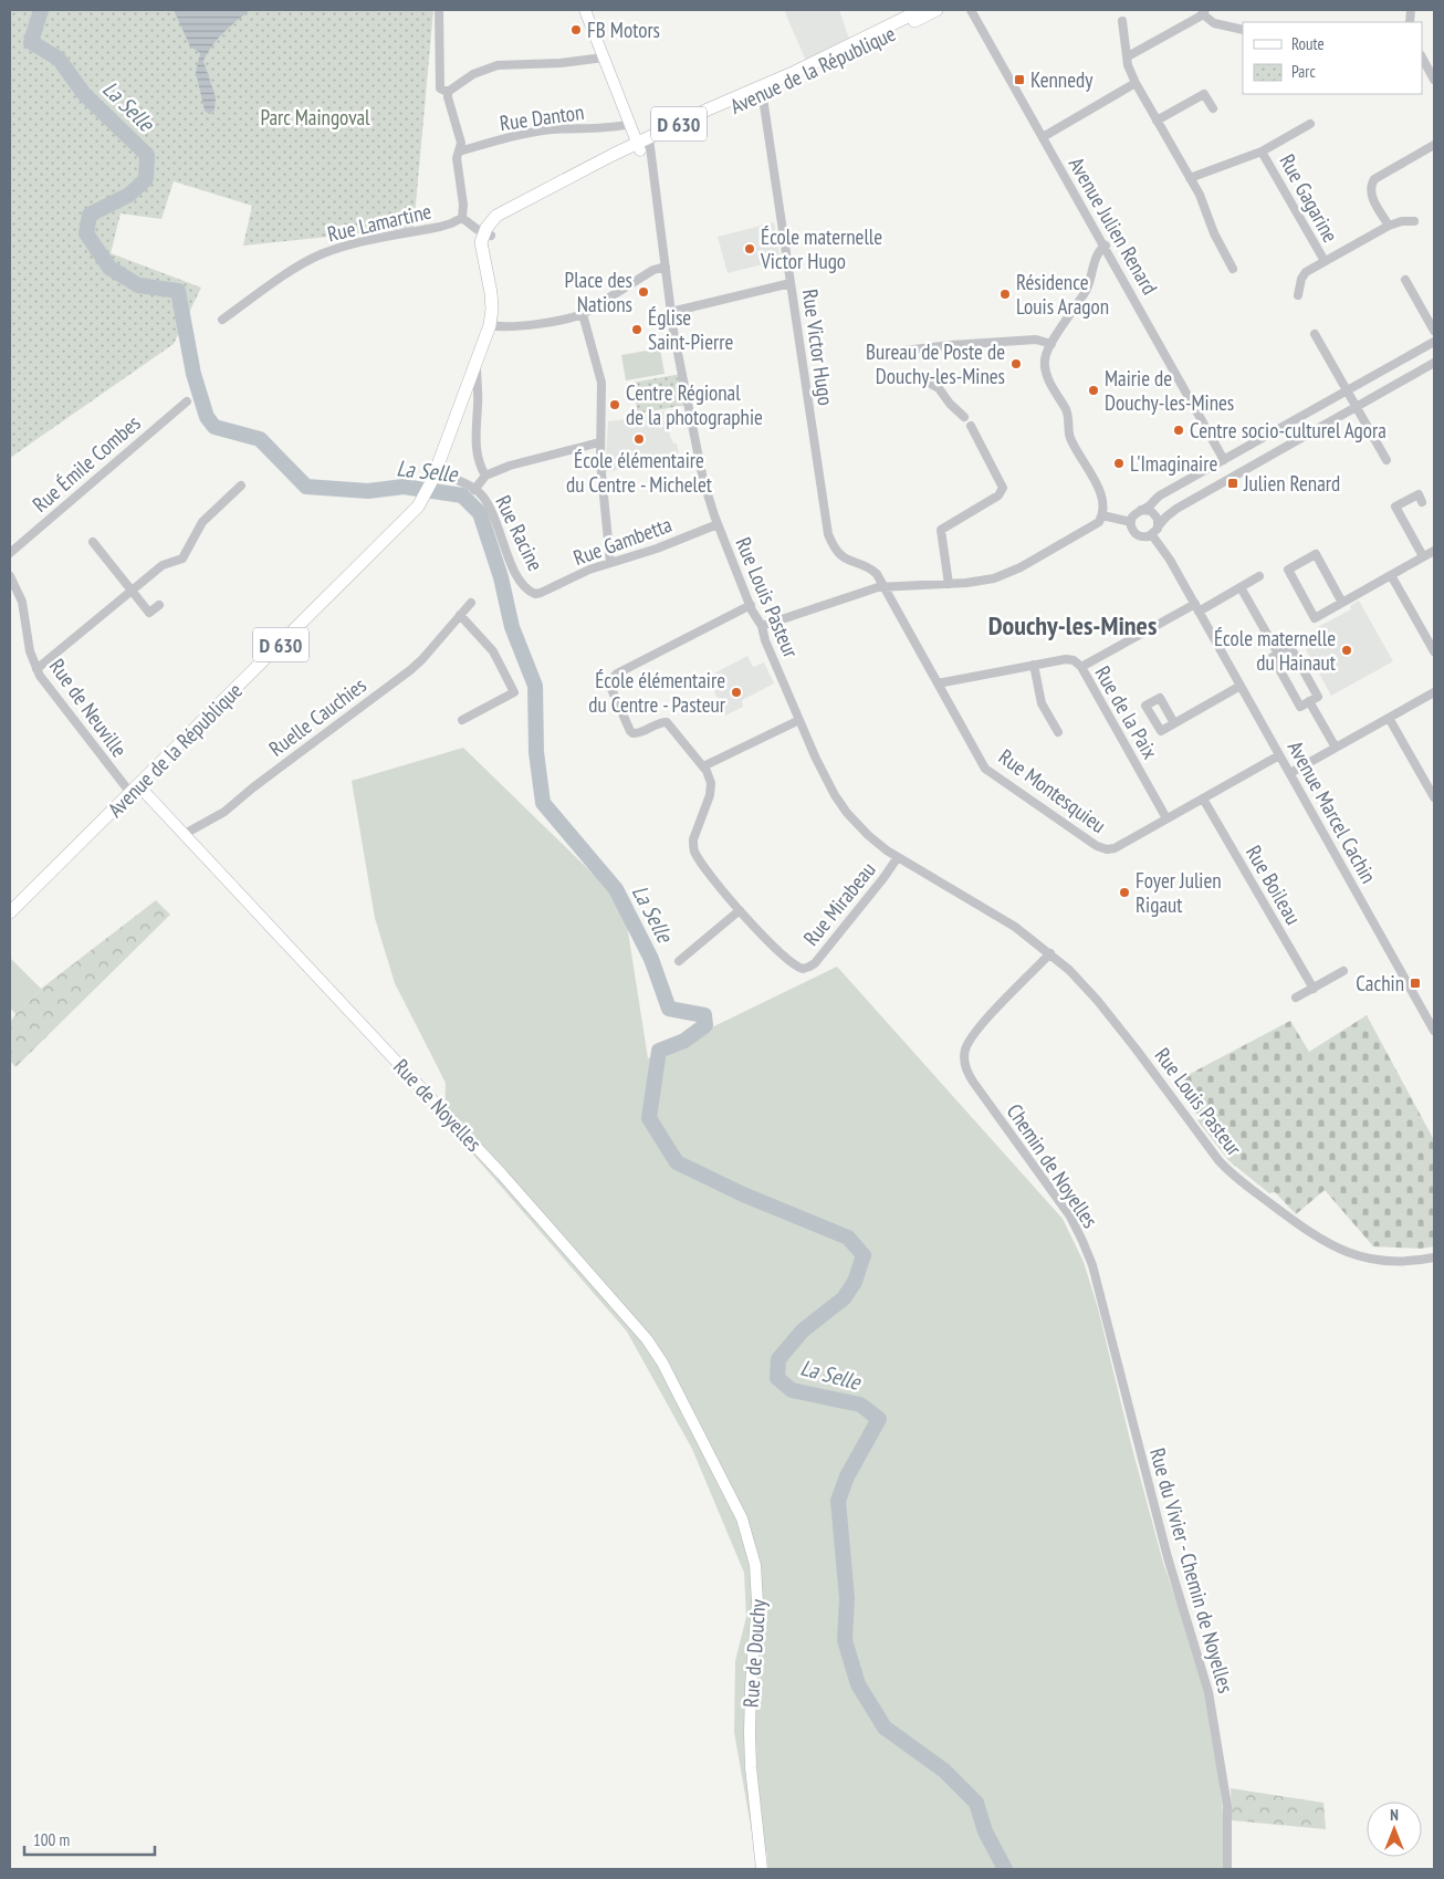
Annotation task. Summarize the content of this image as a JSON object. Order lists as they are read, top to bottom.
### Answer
{
  "streets": {
    "main road": ["Avenue de la République", "D 630"],
    "street": [
      "Rue Danton",
      "Rue Gagarine",
      "Rue Lamartine",
      "Avenue Julien Renard",
      "Rue Victor Hugo",
      "Rue Émile Combes",
      "Rue Racine",
      "Rue Gambetta",
      "Rue Louis Pasteur",
      "Rue de Neuville",
      "Rue de la Paix",
      "Ruelle Cauchies",
      "Rue Montesquieu",
      "Avenue Marcel Cachin",
      "Rue Boileau",
      "Rue Mirabeau",
      "Rue de Noyelles",
      "Chemin de Noyelles",
      "Rue du Vivier - Chemin de Noyelles",
      "Rue de Douchy"
    ]
  },
  "crossings": [
    ["Avenue de la République", "Rue Lamartine"],
    ["Avenue de la République", "Rue Victor Hugo"],
    ["Avenue de la République", "Rue Racine"],
    ["Avenue de la République", "Rue Louis Pasteur"],
    ["Avenue de la République", "Rue de Neuville"],
    ["Avenue de la République", "Rue de Noyelles"],
    ["Rue Victor Hugo", "Rue Montesquieu"],
    ["Rue Racine", "Rue Gambetta"],
    ["Rue Gambetta", "Rue Louis Pasteur"],
    ["Rue Louis Pasteur", "Rue Mirabeau"],
    ["Rue Louis Pasteur", "Chemin de Noyelles"],
    ["Rue de Neuville", "Rue de Noyelles"],
    ["Rue de la Paix", "Rue Montesquieu"],
    ["Ruelle Cauchies", "Rue de Noyelles"],
    ["Rue Montesquieu", "Avenue Marcel Cachin"],
    ["Rue Montesquieu", "Rue Boileau"],
    ["Rue de Noyelles", "Rue de Douchy"],
    ["Chemin de Noyelles", "Rue du Vivier - Chemin de Noyelles"]
  ],
  "districts": ["Douchy-les-Mines"],
  "water": ["La Selle"],
  "parks": ["Parc Maingoval"],
  "places": {
    "other": [
      "FB Motors",
      "École maternelle Victor Hugo",
      "Place des Nations",
      "Résidence Louis Aragon",
      "Église Saint-Pierre",
      "Bureau de Poste de Douchy-les-Mines",
      "Mairie de Douchy-les-Mines",
      "Centre Régional de la photographie",
      "Centre socio-culturel Agora",
      "École élémentaire du Centre - Michelet",
      "L'Imaginaire",
      "École maternelle du Hainaut",
      "École élémentaire du Centre - Pasteur",
      "Foyer Julien Rigaut"
    ],
    "transit": ["Kennedy", "Julien Renard", "Cachin"]
  },
  "legend": ["Route", "Parc"],
  "scale_bar": "100 m",
  "north": "top"
}
